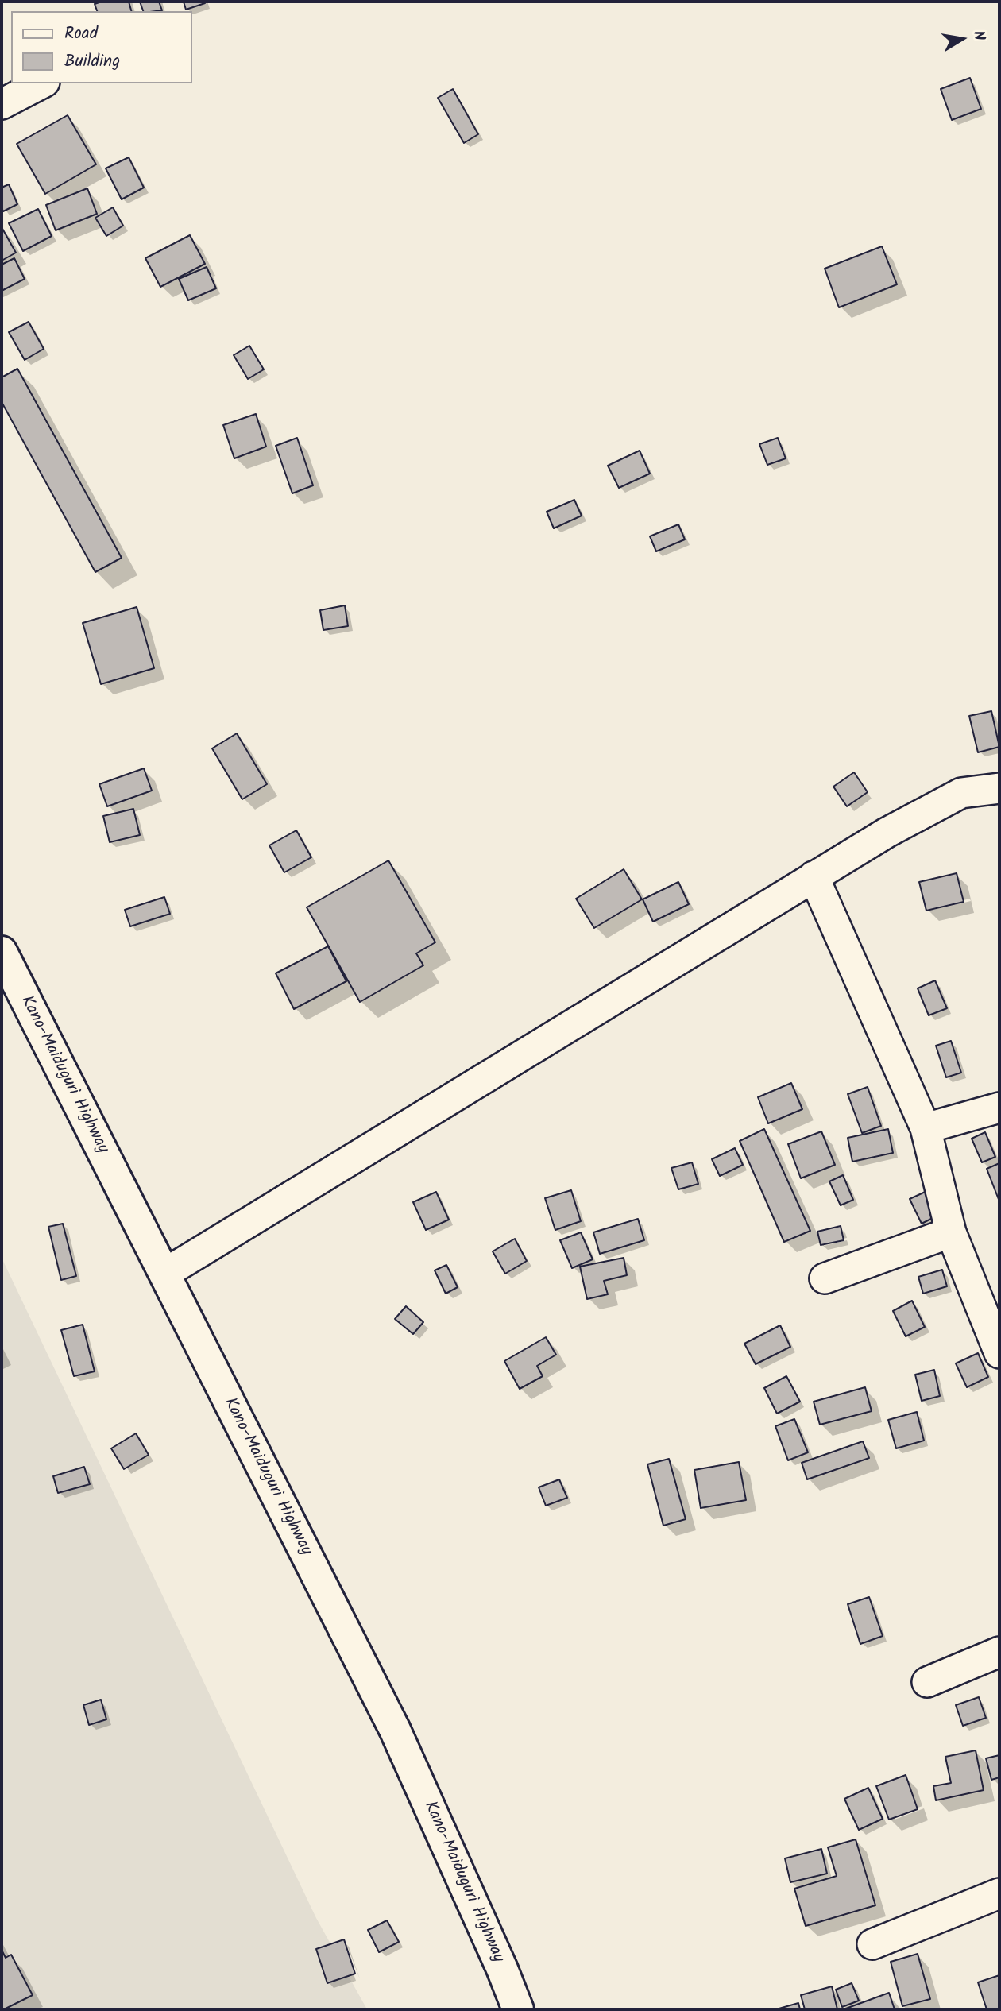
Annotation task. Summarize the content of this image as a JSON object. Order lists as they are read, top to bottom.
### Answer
{
  "streets": {
    "highway": ["Kano-Maiduguri Highway"]
  },
  "legend": ["Road", "Building"],
  "north": "right"
}
